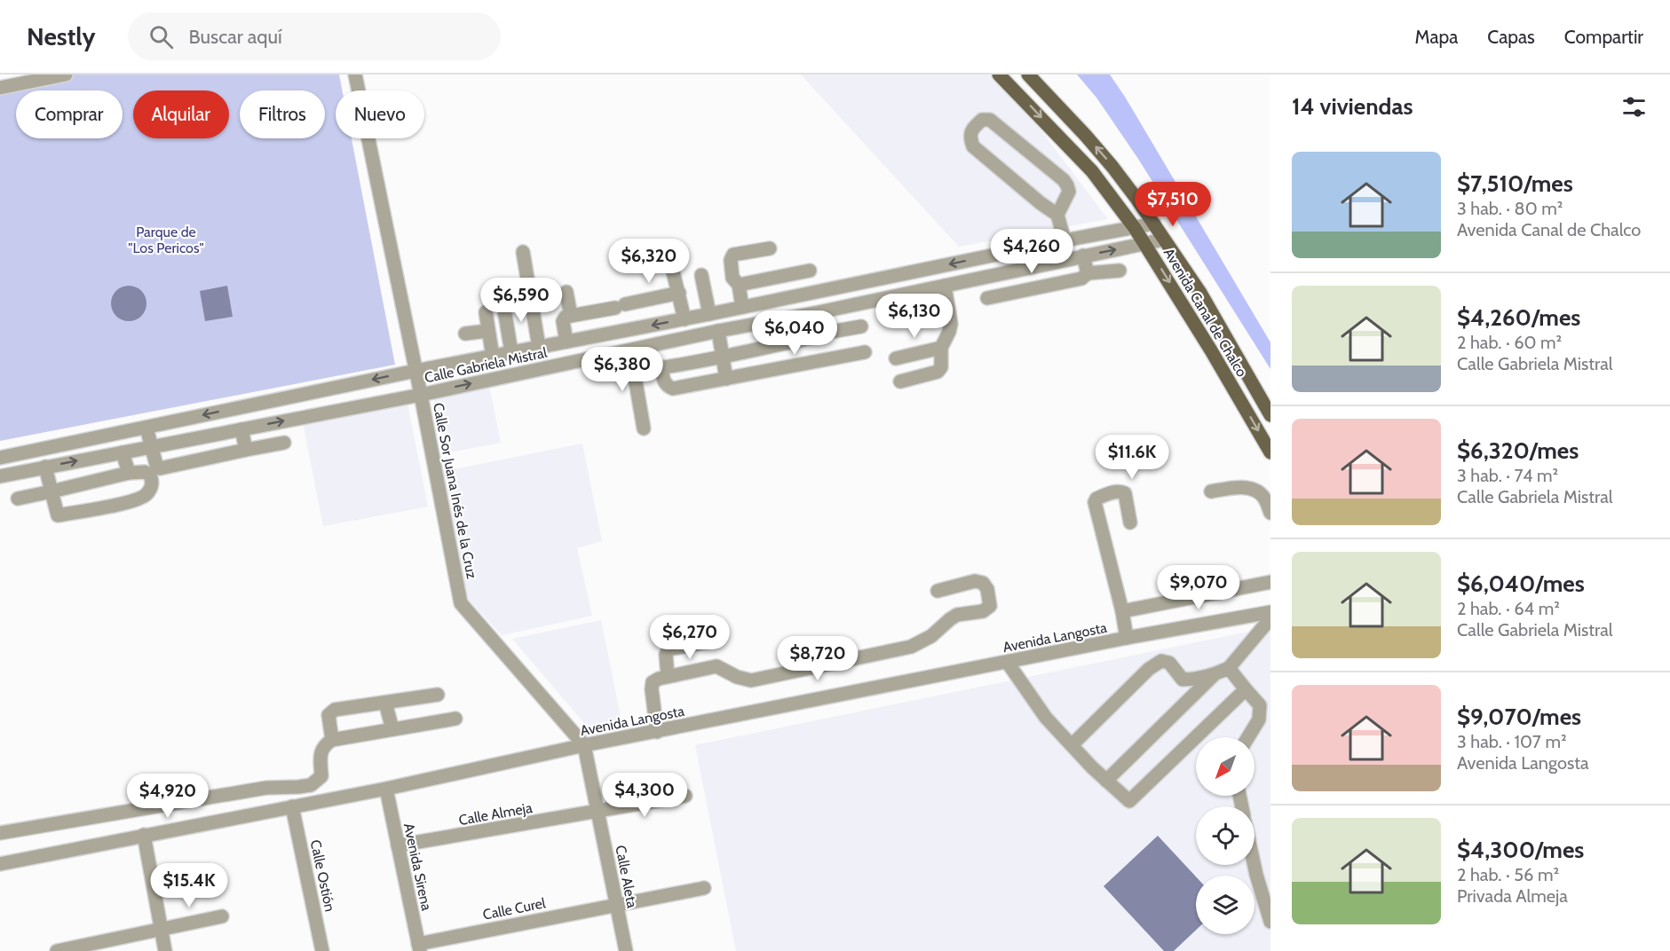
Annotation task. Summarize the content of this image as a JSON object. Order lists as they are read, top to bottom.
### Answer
{
  "streets": {
    "main road": ["Avenida Canal de Chalco"],
    "street": [
      "Calle Gabriela Mistral",
      "Calle Sor Juana Inés de la Cruz",
      "Avenida Langosta",
      "Calle Almeja",
      "Avenida Sirena",
      "Calle Ostión",
      "Calle Aleta",
      "Calle Curel"
    ]
  },
  "crossings": [
    ["Avenida Canal de Chalco", "Calle Gabriela Mistral"],
    ["Calle Gabriela Mistral", "Calle Sor Juana Inés de la Cruz"],
    ["Calle Sor Juana Inés de la Cruz", "Avenida Langosta"],
    ["Calle Sor Juana Inés de la Cruz", "Calle Aleta"],
    ["Avenida Langosta", "Avenida Sirena"],
    ["Avenida Langosta", "Calle Ostión"],
    ["Avenida Langosta", "Calle Aleta"],
    ["Calle Almeja", "Avenida Sirena"],
    ["Calle Almeja", "Calle Aleta"],
    ["Avenida Sirena", "Calle Curel"],
    ["Calle Aleta", "Calle Curel"]
  ],
  "parks": ["Parque de \"Los Pericos\""],
  "north": "bottom left",
  "page": {
    "header": "Nestly",
    "search": "Buscar aquí",
    "nav": ["Mapa", "Capas", "Compartir"],
    "heading": "14 viviendas",
    "chip": [
      "Comprar",
      "Alquilar",
      "Filtros",
      "Nuevo"
    ],
    "list": [
      {
        "name": "$7,510/mes",
        "note": "3 hab. · 80 m² · Avenida Canal de Chalco"
      },
      {
        "name": "$4,260/mes",
        "note": "2 hab. · 60 m² · Calle Gabriela Mistral"
      },
      {
        "name": "$6,320/mes",
        "note": "3 hab. · 74 m² · Calle Gabriela Mistral"
      },
      {
        "name": "$6,040/mes",
        "note": "2 hab. · 64 m² · Calle Gabriela Mistral"
      },
      {
        "name": "$9,070/mes",
        "note": "3 hab. · 107 m² · Avenida Langosta"
      },
      {
        "name": "$4,300/mes",
        "note": "2 hab. · 56 m² · Privada Almeja"
      }
    ],
    "price": [
      "$7,510",
      "$4,260",
      "$6,320",
      "$6,590",
      "$6,130",
      "$6,040",
      "$6,380",
      "$11.6K",
      "$9,070",
      "$6,270",
      "$8,720",
      "$4,300",
      "$4,920",
      "$15.4K"
    ]
  }
}
